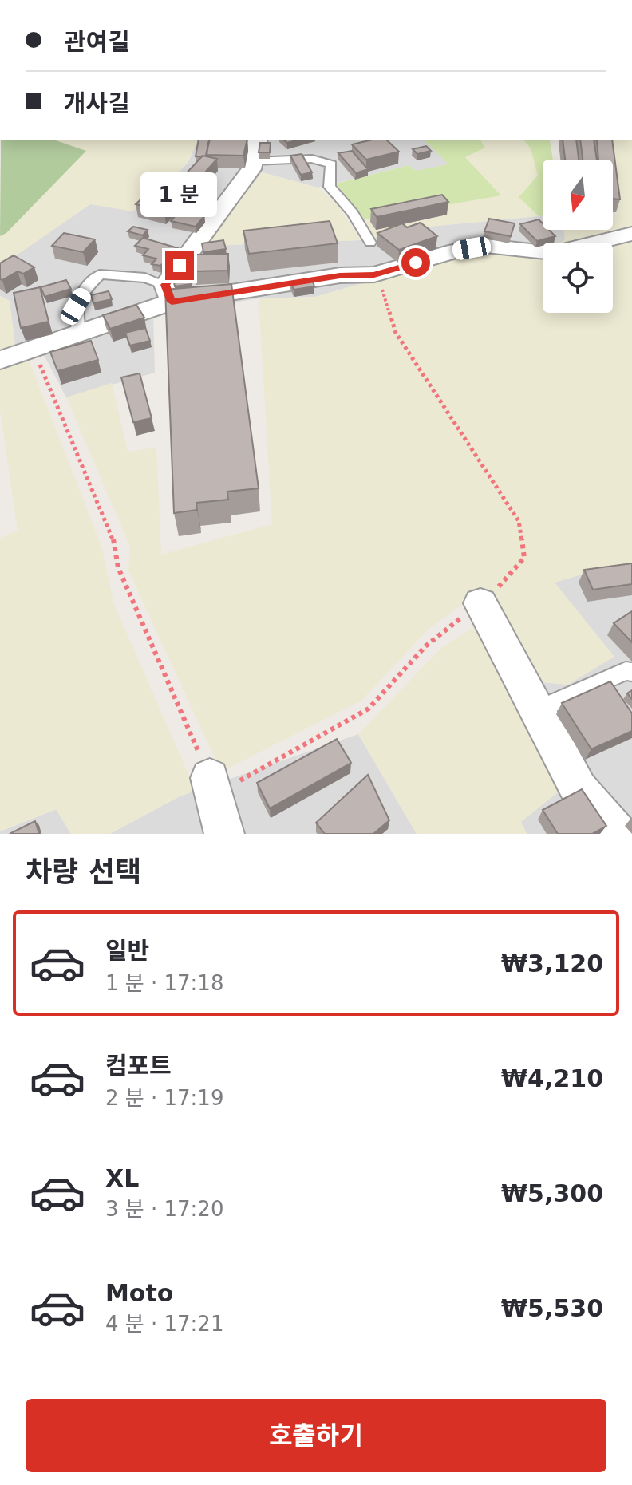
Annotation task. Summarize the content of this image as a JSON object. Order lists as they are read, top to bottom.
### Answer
{
  "north": "bottom",
  "page": {
    "banner": ["관여길", "개사길"],
    "bubble": "1 분",
    "heading": "차량 선택",
    "list": [
      {
        "name": "일반",
        "note": "1 분 · 17:18",
        "value": "₩3,120"
      },
      {
        "name": "컴포트",
        "note": "2 분 · 17:19",
        "value": "₩4,210"
      },
      {
        "name": "XL",
        "note": "3 분 · 17:20",
        "value": "₩5,300"
      },
      {
        "name": "Moto",
        "note": "4 분 · 17:21",
        "value": "₩5,530"
      }
    ],
    "buttons": "호출하기"
  }
}
